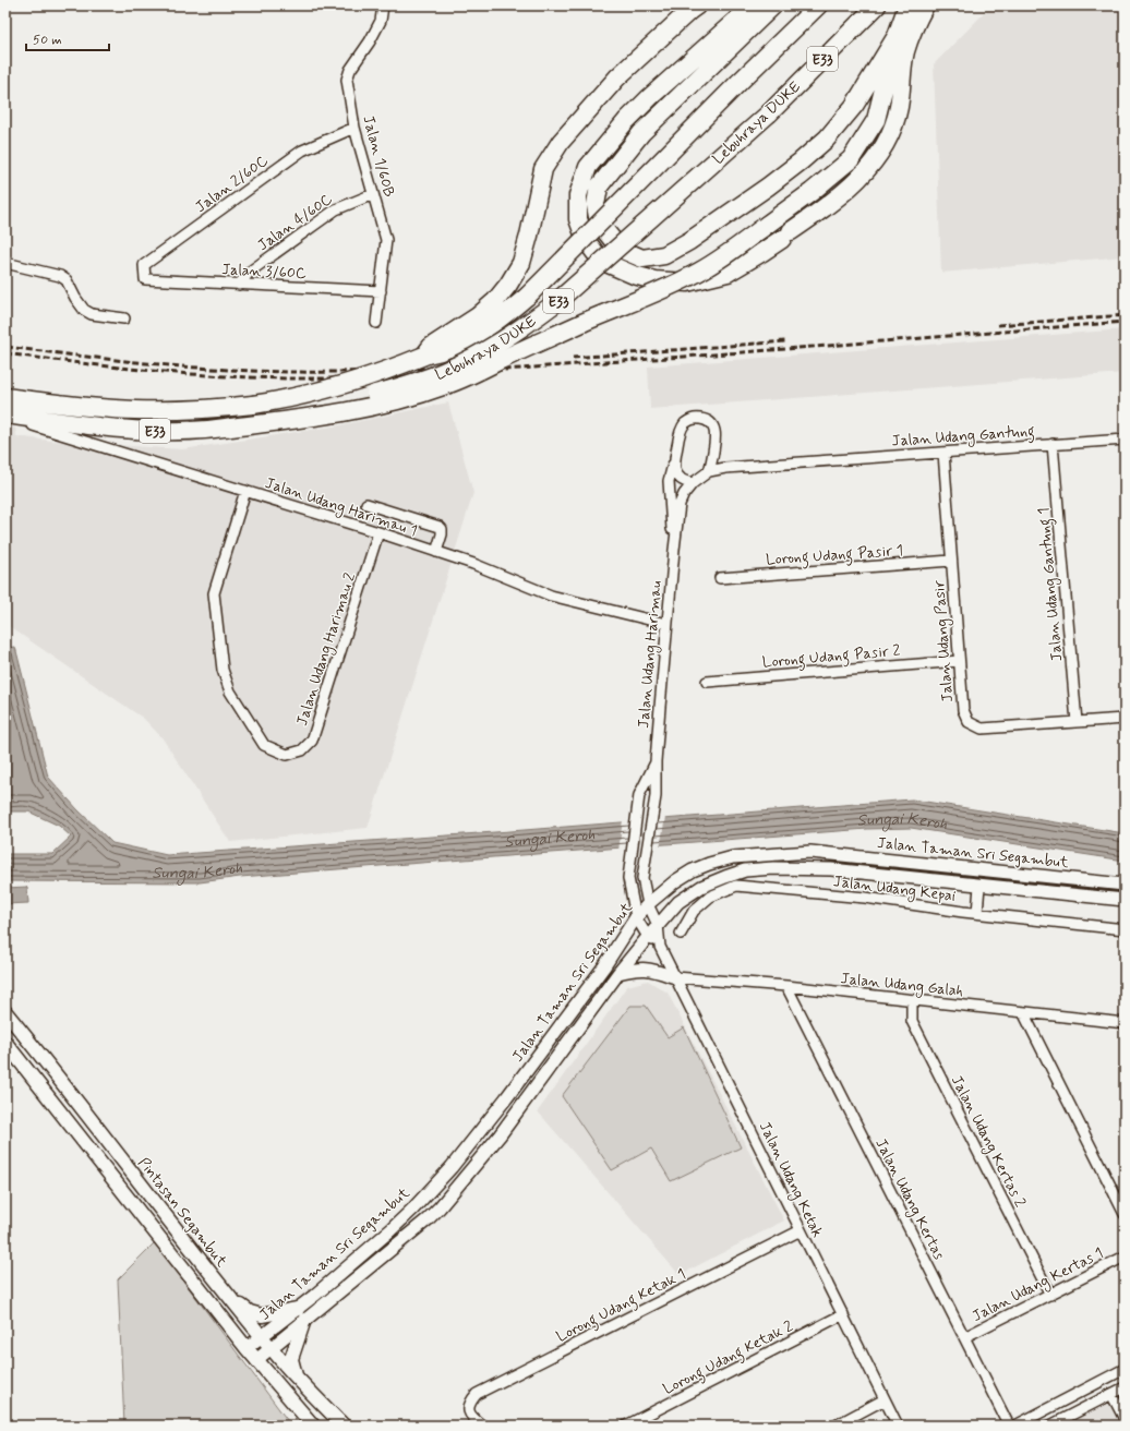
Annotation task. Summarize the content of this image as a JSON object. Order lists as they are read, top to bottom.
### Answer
{
  "streets": {
    "highway": ["E33", "Lebuhraya DUKE"],
    "main road": ["Pintasan Segambut"],
    "street": [
      "Jalan 1/60B",
      "Jalan 2/60C",
      "Jalan 4/60C",
      "Jalan 3/60C",
      "Jalan Udang Gantung",
      "Jalan Udang Harimau 1",
      "Lorong Udang Pasir 1",
      "Jalan Udang Gantung 1",
      "Jalan Udang Pasir",
      "Jalan Udang Harimau 2",
      "Jalan Udang Harimau",
      "Lorong Udang Pasir 2",
      "Jalan Taman Sri Segambut",
      "Jalan Udang Kepai",
      "Jalan Udang Galah",
      "Jalan Udang Kertas 2",
      "Jalan Udang Ketak",
      "Jalan Udang Kertas",
      "Jalan Udang Kertas 1",
      "Lorong Udang Ketak 1",
      "Lorong Udang Ketak 2"
    ]
  },
  "crossings": [
    ["Jalan 1/60B", "Jalan 2/60C"],
    ["Jalan 1/60B", "Jalan 4/60C"],
    ["Jalan 1/60B", "Jalan 3/60C"],
    ["Jalan 2/60C", "Jalan 3/60C"],
    ["Jalan 4/60C", "Jalan 3/60C"],
    ["Jalan Udang Gantung", "Jalan Udang Gantung 1"],
    ["Jalan Udang Gantung", "Jalan Udang Pasir"],
    ["Jalan Udang Gantung", "Jalan Udang Harimau"],
    ["Jalan Udang Harimau 1", "Jalan Udang Harimau 2"],
    ["Jalan Udang Harimau 1", "Jalan Udang Harimau"],
    ["Lorong Udang Pasir 1", "Jalan Udang Pasir"],
    ["Jalan Udang Gantung 1", "Jalan Udang Pasir"],
    ["Jalan Udang Pasir", "Lorong Udang Pasir 2"],
    ["Jalan Udang Harimau", "Jalan Taman Sri Segambut"],
    ["Jalan Udang Harimau", "Jalan Udang Ketak"],
    ["Jalan Taman Sri Segambut", "Jalan Udang Ketak"],
    ["Jalan Taman Sri Segambut", "Pintasan Segambut"],
    ["Jalan Udang Galah", "Jalan Udang Kertas 2"],
    ["Jalan Udang Galah", "Jalan Udang Ketak"],
    ["Jalan Udang Galah", "Jalan Udang Kertas"],
    ["Jalan Udang Kertas 2", "Jalan Udang Kertas 1"],
    ["Jalan Udang Ketak", "Lorong Udang Ketak 1"],
    ["Jalan Udang Ketak", "Lorong Udang Ketak 2"],
    ["Jalan Udang Kertas", "Jalan Udang Kertas 1"]
  ],
  "water": ["Sungai Keroh"],
  "scale_bar": "50 m"
}
